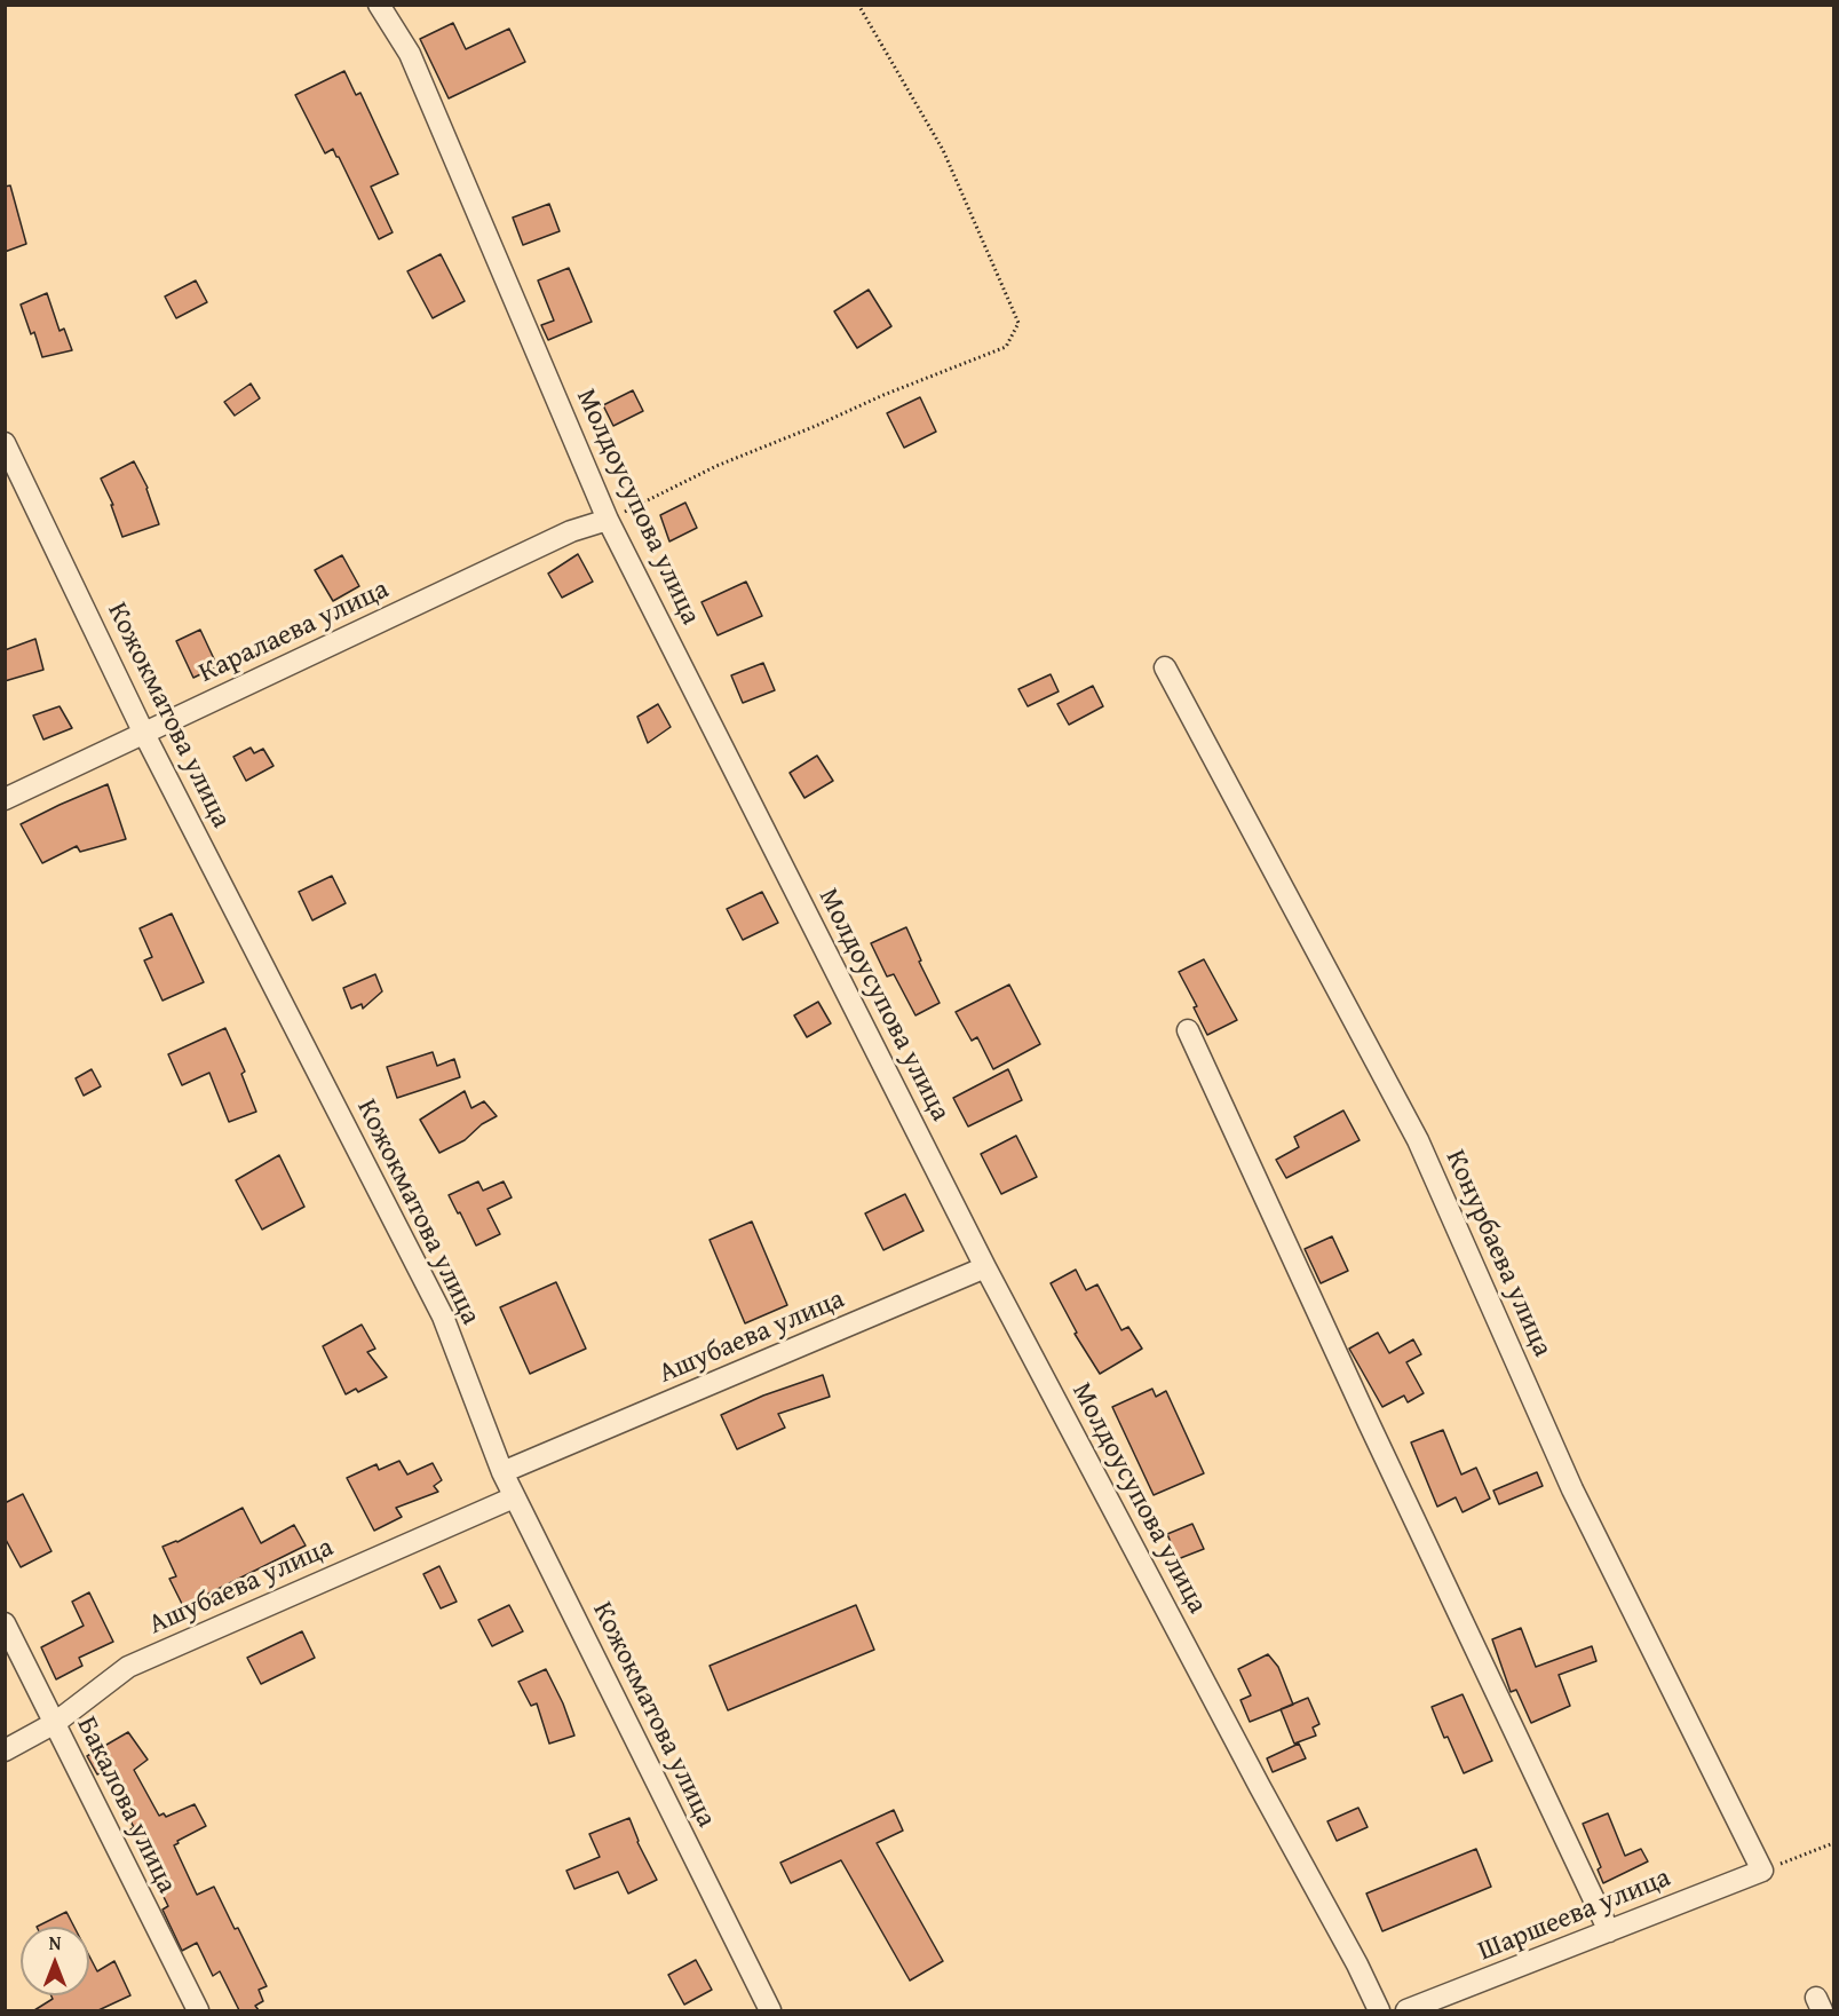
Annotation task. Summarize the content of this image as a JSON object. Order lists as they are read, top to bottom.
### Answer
{
  "streets": {
    "street": [
      "Молдоусупова улица",
      "Каралаева улица",
      "Кожокматова улица",
      "Конурбаева улица",
      "Ашубаева улица",
      "Бакалова улица",
      "Шаршеева улица"
    ]
  },
  "crossings": [
    ["Молдоусупова улица", "Каралаева улица"],
    ["Молдоусупова улица", "Ашубаева улица"],
    ["Каралаева улица", "Кожокматова улица"],
    ["Кожокматова улица", "Ашубаева улица"],
    ["Конурбаева улица", "Шаршеева улица"],
    ["Ашубаева улица", "Бакалова улица"]
  ],
  "north": "top"
}
